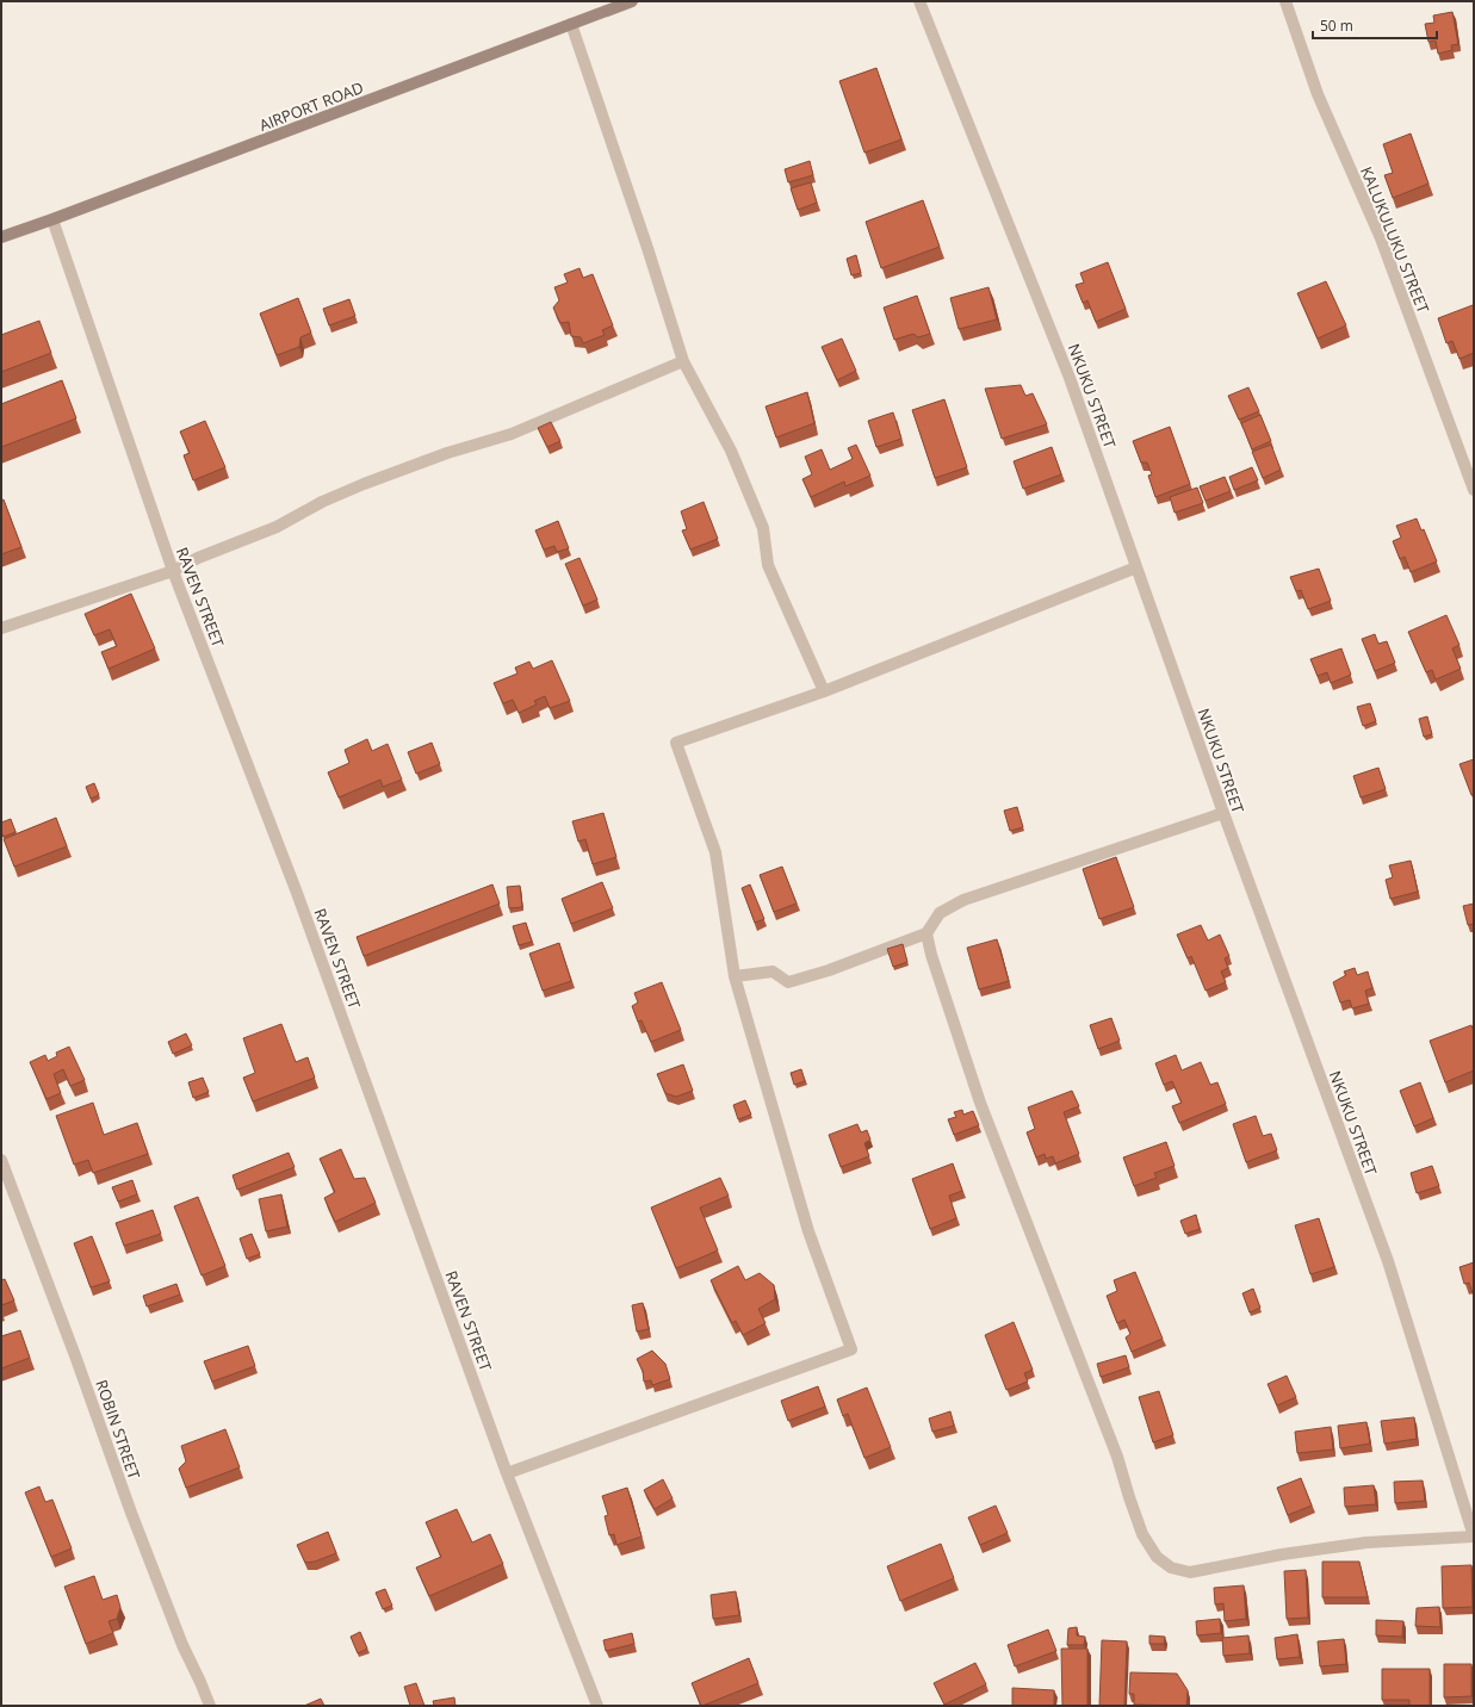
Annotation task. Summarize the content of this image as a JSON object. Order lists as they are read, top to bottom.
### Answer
{
  "streets": {
    "street": [
      "AIRPORT ROAD",
      "KALUKULUKU STREET",
      "NKUKU STREET",
      "RAVEN STREET",
      "ROBIN STREET"
    ]
  },
  "crossings": [
    ["AIRPORT ROAD", "RAVEN STREET"]
  ],
  "scale_bar": "50 m"
}
